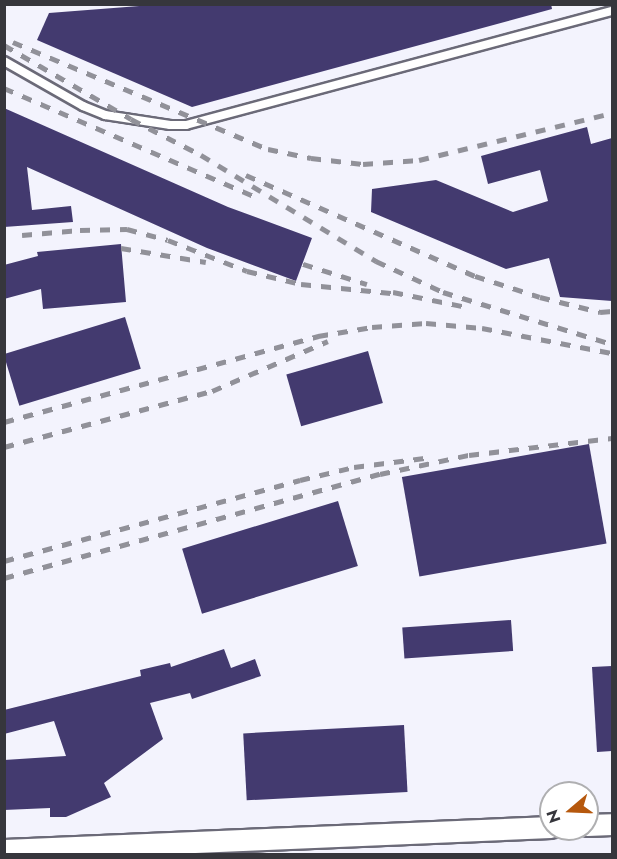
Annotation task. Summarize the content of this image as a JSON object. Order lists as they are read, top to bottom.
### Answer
{
  "north": "left"
}
